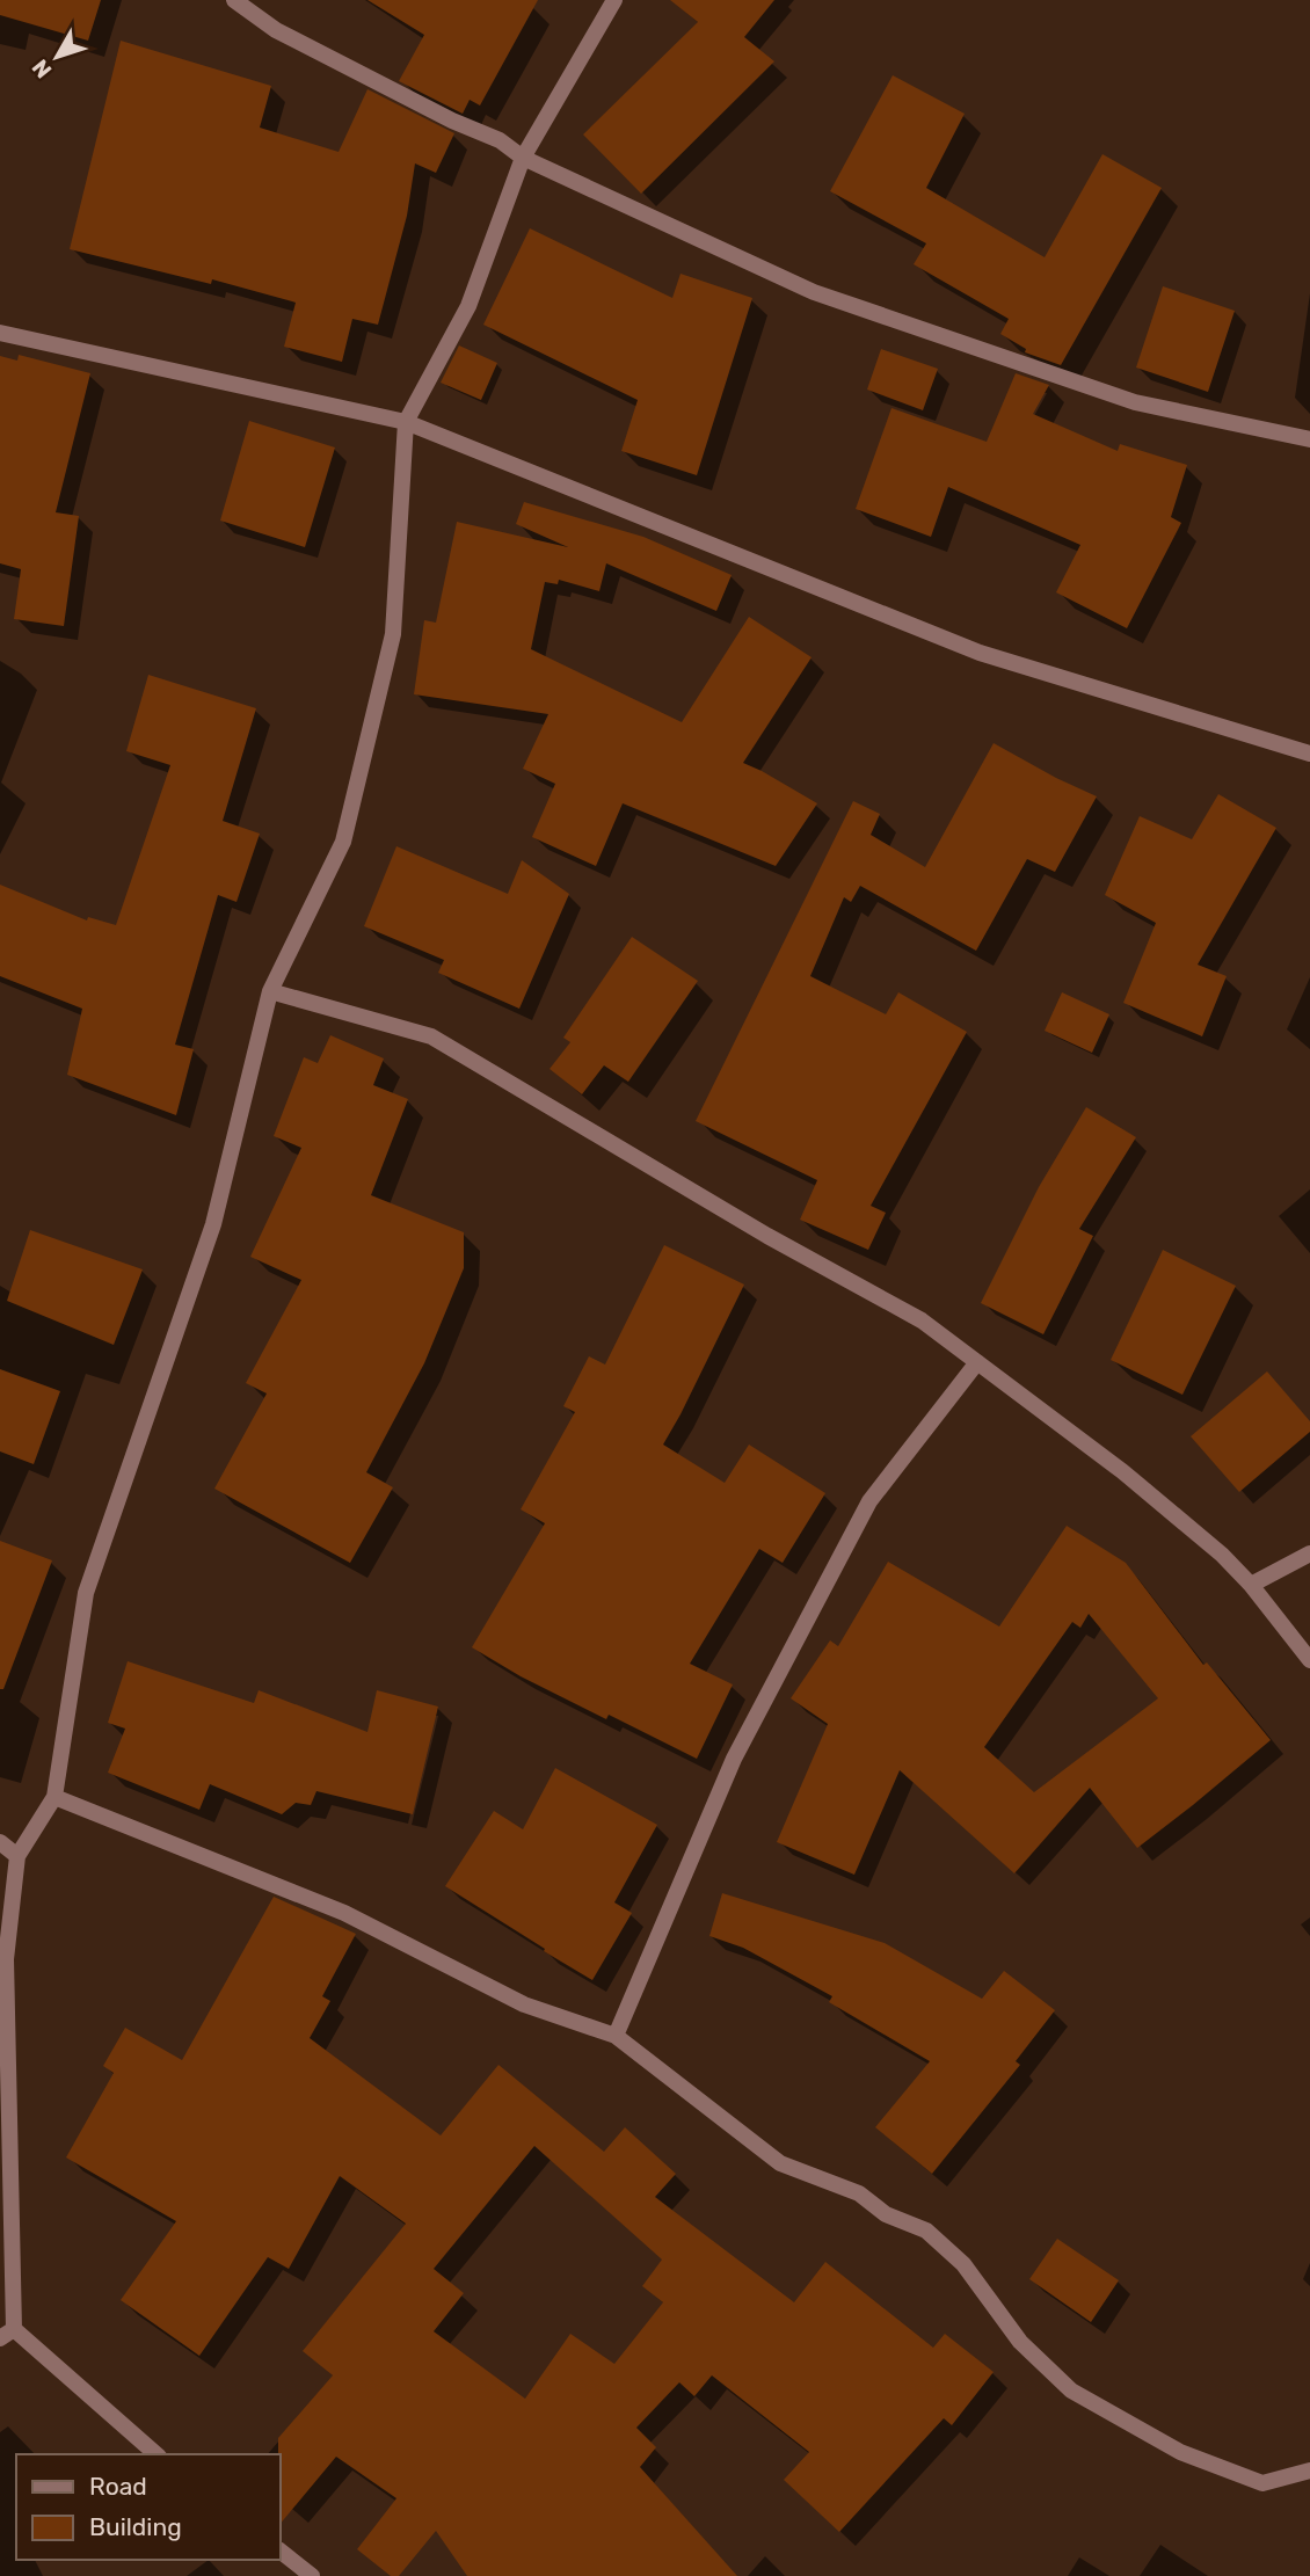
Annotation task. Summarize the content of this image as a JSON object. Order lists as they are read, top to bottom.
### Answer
{
  "legend": ["Road", "Building"],
  "north": "bottom left"
}
